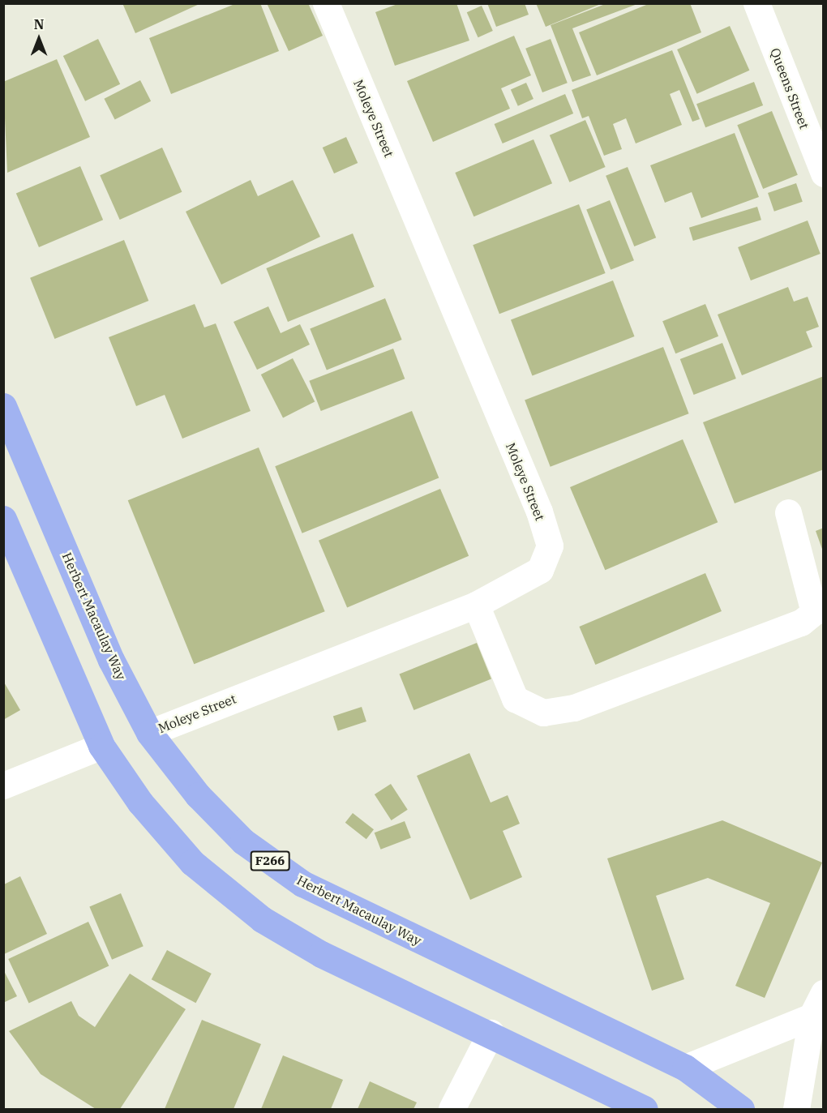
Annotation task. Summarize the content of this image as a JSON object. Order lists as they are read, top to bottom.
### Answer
{
  "streets": {
    "highway": ["Herbert Macaulay Way", "F266"],
    "street": ["Queens Street", "Moleye Street"]
  },
  "crossings": [
    ["Moleye Street", "Herbert Macaulay Way"]
  ],
  "north": "top"
}
